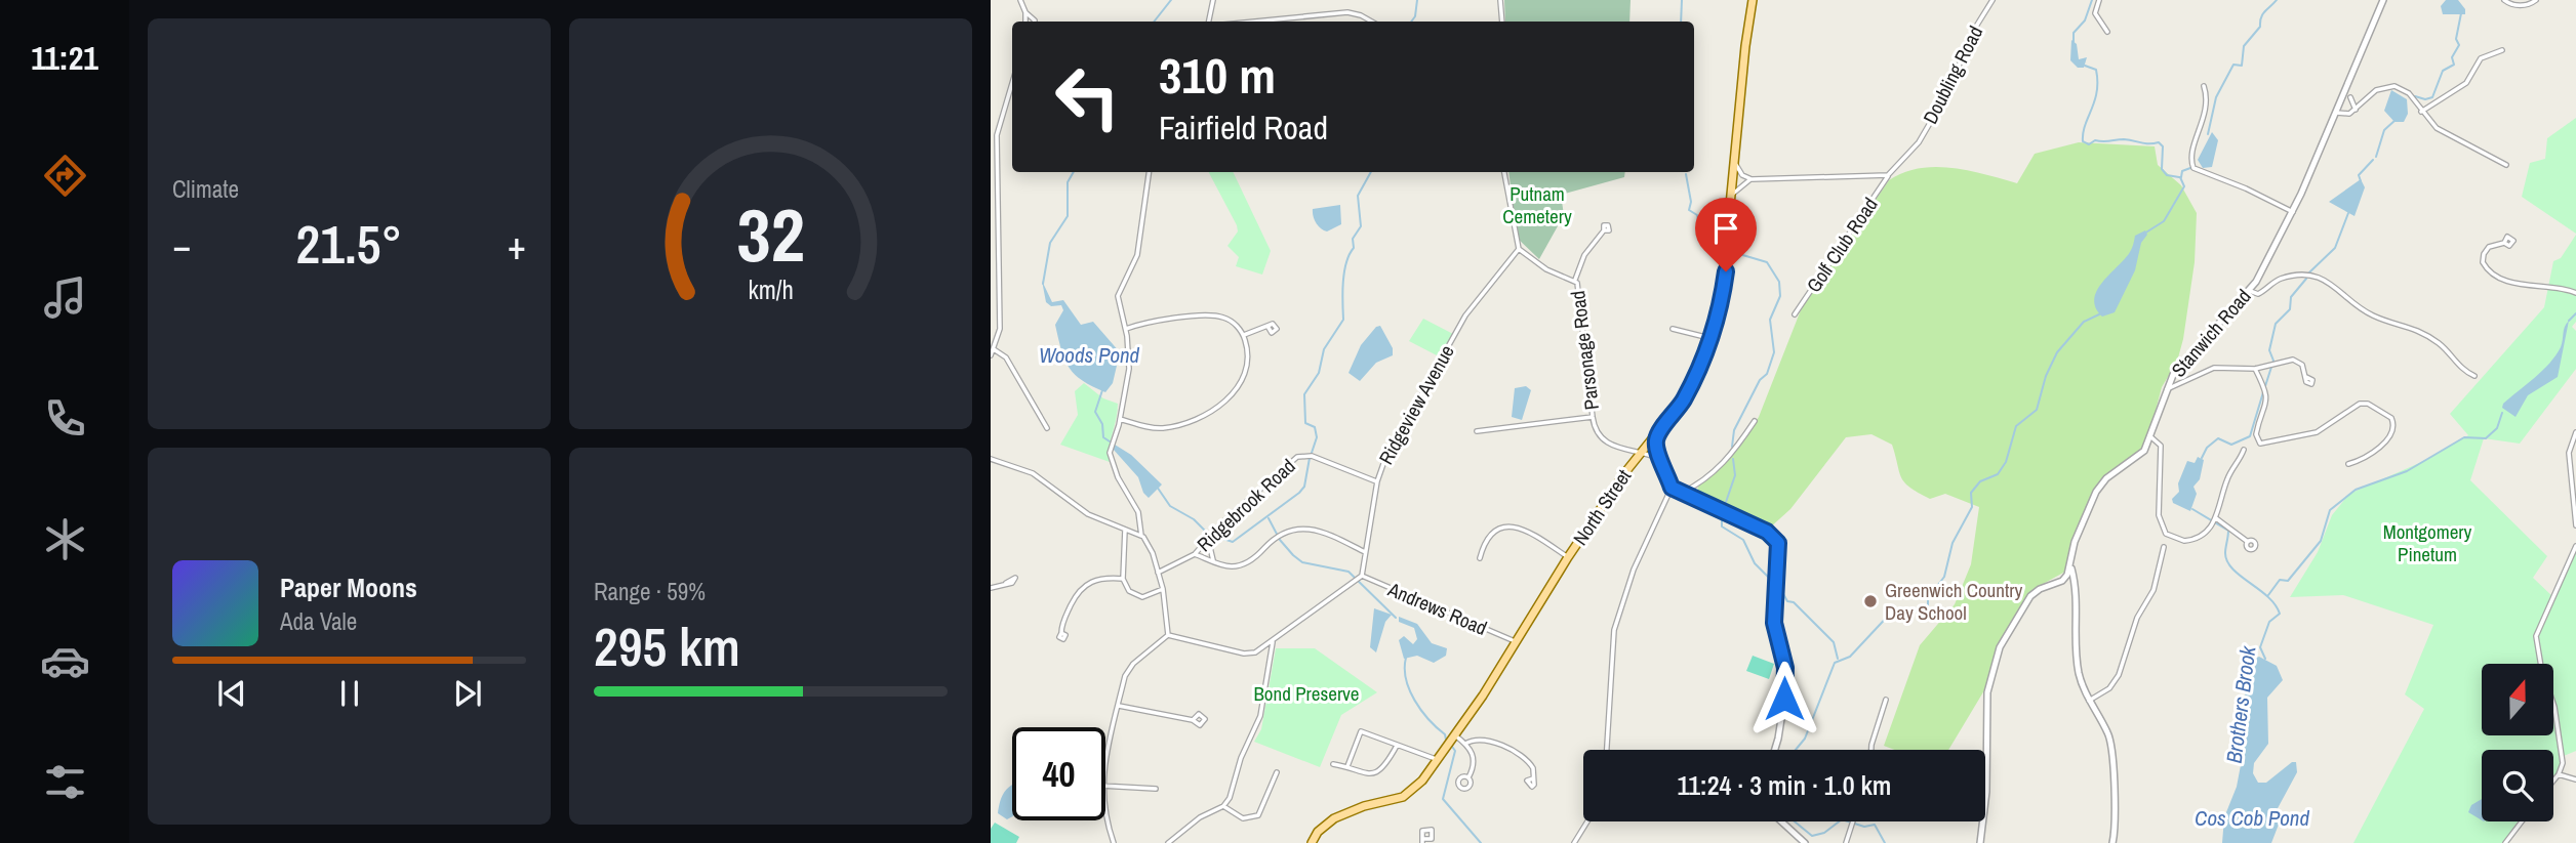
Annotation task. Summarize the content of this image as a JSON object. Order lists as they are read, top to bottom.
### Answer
{
  "streets": {
    "main road": ["North Street"],
    "street": [
      "Doubling Road",
      "Golf Club Road",
      "Stanwich Road",
      "Parsonage Road",
      "Ridgeview Avenue",
      "Ridgebrook Road",
      "Andrews Road"
    ]
  },
  "crossings": [
    ["Doubling Road", "Golf Club Road"],
    ["Parsonage Road", "Ridgeview Avenue"],
    ["Parsonage Road", "North Street"],
    ["Ridgeview Avenue", "Ridgebrook Road"],
    ["Ridgeview Avenue", "Andrews Road"],
    ["North Street", "Andrews Road"]
  ],
  "water": ["Woods Pond", "Brothers Brook", "Cos Cob Pond"],
  "parks": ["Putnam Cemetery", "Montgomery Pinetum", "Bond Preserve"],
  "places": ["Greenwich Country Day School"],
  "north": "top",
  "page": {
    "tabs": "11:21",
    "tile": [
      "Climate",
      ["Range · 59%", "295 km"]
    ],
    "turn": ["310 m", "Fairfield Road"],
    "heat": ["−", "21.5°", "+"],
    "song": ["Paper Moons", "Ada Vale"],
    "limit": "40",
    "trip": "11:24 · 3 min · 1.0 km",
    "gauge": ["32", "km/h"]
  }
}
